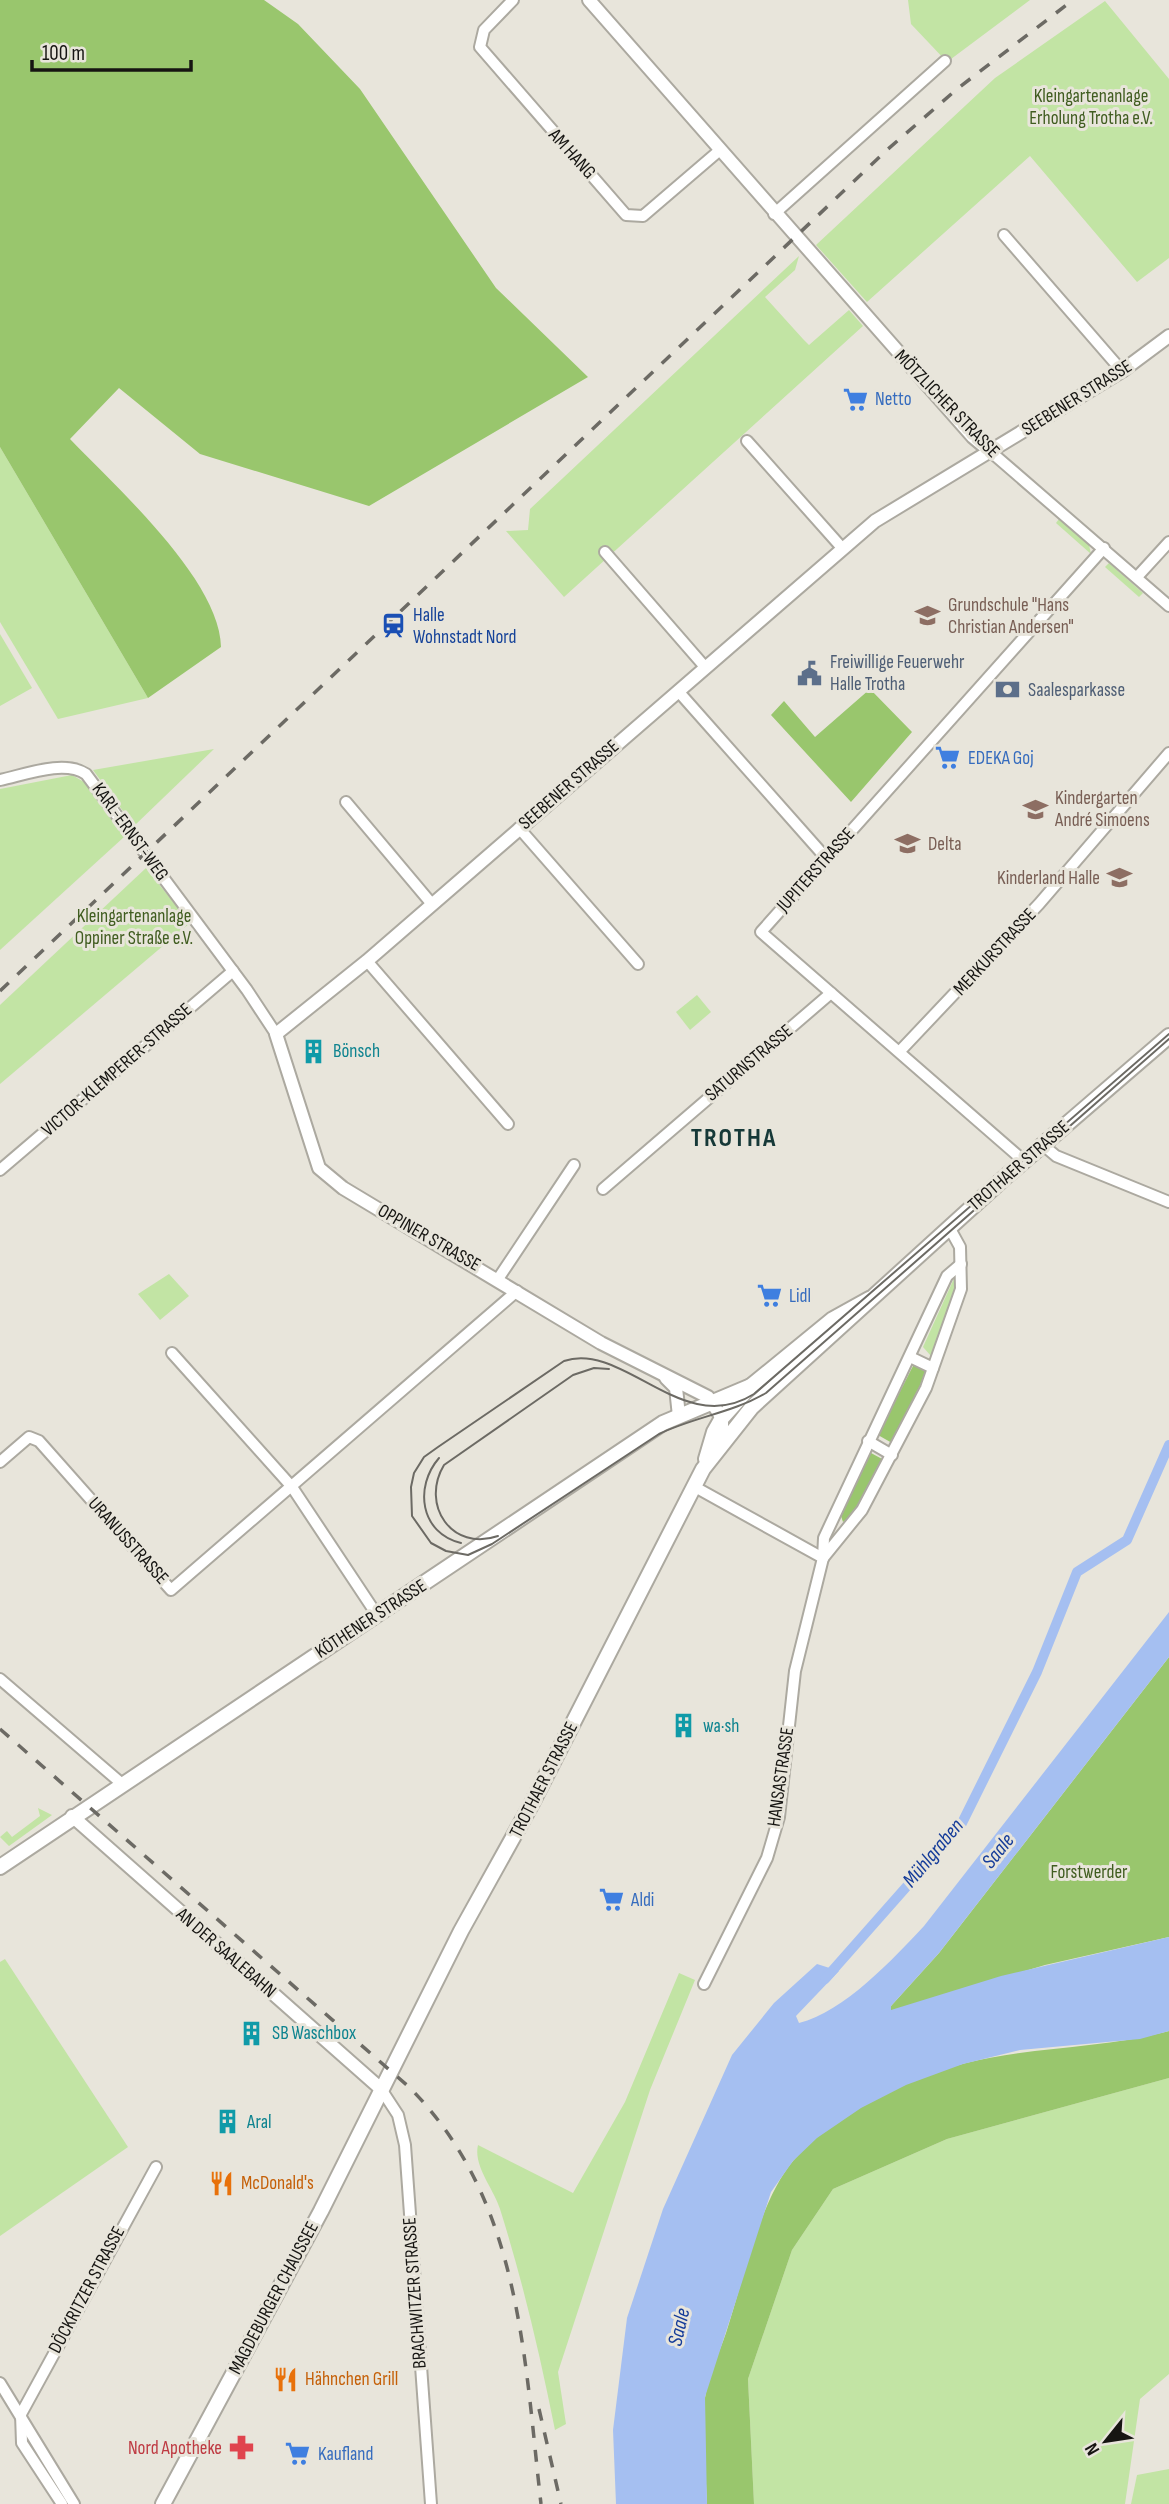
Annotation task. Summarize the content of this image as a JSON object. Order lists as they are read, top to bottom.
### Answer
{
  "streets": {
    "main road": ["TROTHAER STRASSE", "KÖTHENER STRASSE", "MAGDEBURGER CHAUSSEE"],
    "street": [
      "AM HANG",
      "SEEBENER STRASSE",
      "MÖTZLICHER STRASSE",
      "KARL-ERNST-WEG",
      "JUPITERSTRASSE",
      "MERKURSTRASSE",
      "SATURNSTRASSE",
      "VICTOR-KLEMPERER-STRASSE",
      "OPPINER STRASSE",
      "URANUSSTRASSE",
      "HANSASTRASSE",
      "AN DER SAALEBAHN",
      "DÖCKRITZER STRASSE",
      "BRACHWITZER STRASSE"
    ]
  },
  "crossings": [
    ["AM HANG", "MÖTZLICHER STRASSE"],
    ["SEEBENER STRASSE", "MÖTZLICHER STRASSE"],
    ["SEEBENER STRASSE", "KARL-ERNST-WEG"],
    ["SEEBENER STRASSE", "OPPINER STRASSE"],
    ["MÖTZLICHER STRASSE", "JUPITERSTRASSE"],
    ["KARL-ERNST-WEG", "VICTOR-KLEMPERER-STRASSE"],
    ["KARL-ERNST-WEG", "OPPINER STRASSE"],
    ["JUPITERSTRASSE", "MERKURSTRASSE"],
    ["JUPITERSTRASSE", "SATURNSTRASSE"],
    ["JUPITERSTRASSE", "TROTHAER STRASSE"],
    ["TROTHAER STRASSE", "OPPINER STRASSE"],
    ["TROTHAER STRASSE", "KÖTHENER STRASSE"],
    ["TROTHAER STRASSE", "AN DER SAALEBAHN"],
    ["TROTHAER STRASSE", "BRACHWITZER STRASSE"],
    ["TROTHAER STRASSE", "MAGDEBURGER CHAUSSEE"],
    ["OPPINER STRASSE", "URANUSSTRASSE"],
    ["OPPINER STRASSE", "KÖTHENER STRASSE"],
    ["KÖTHENER STRASSE", "AN DER SAALEBAHN"],
    ["AN DER SAALEBAHN", "BRACHWITZER STRASSE"],
    ["AN DER SAALEBAHN", "MAGDEBURGER CHAUSSEE"],
    ["BRACHWITZER STRASSE", "MAGDEBURGER CHAUSSEE"]
  ],
  "districts": ["TROTHA"],
  "water": ["Saale", "Mühlgraben"],
  "parks": ["Kleingartenanlage Erholung Trotha e.V.", "Kleingartenanlage Oppiner Straße e.V.", "Forstwerder"],
  "places": {
    "supermarket": [
      "Netto",
      "EDEKA Goj",
      "Lidl",
      "Aldi",
      "Kaufland"
    ],
    "school or university": [
      "Grundschule \"Hans Christian Andersen\"",
      "Kindergarten André Simoens",
      "Delta",
      "Kinderland Halle"
    ],
    "station": ["Halle Wohnstadt Nord"],
    "public building": ["Freiwillige Feuerwehr Halle Trotha"],
    "bank": ["Saalesparkasse"],
    "building": [
      "Bönsch",
      "wa·sh",
      "SB Waschbox",
      "Aral"
    ],
    "restaurant": ["McDonald's", "Hähnchen Grill"],
    "pharmacy": ["Nord Apotheke"]
  },
  "scale_bar": "100 m",
  "north": "bottom left"
}
